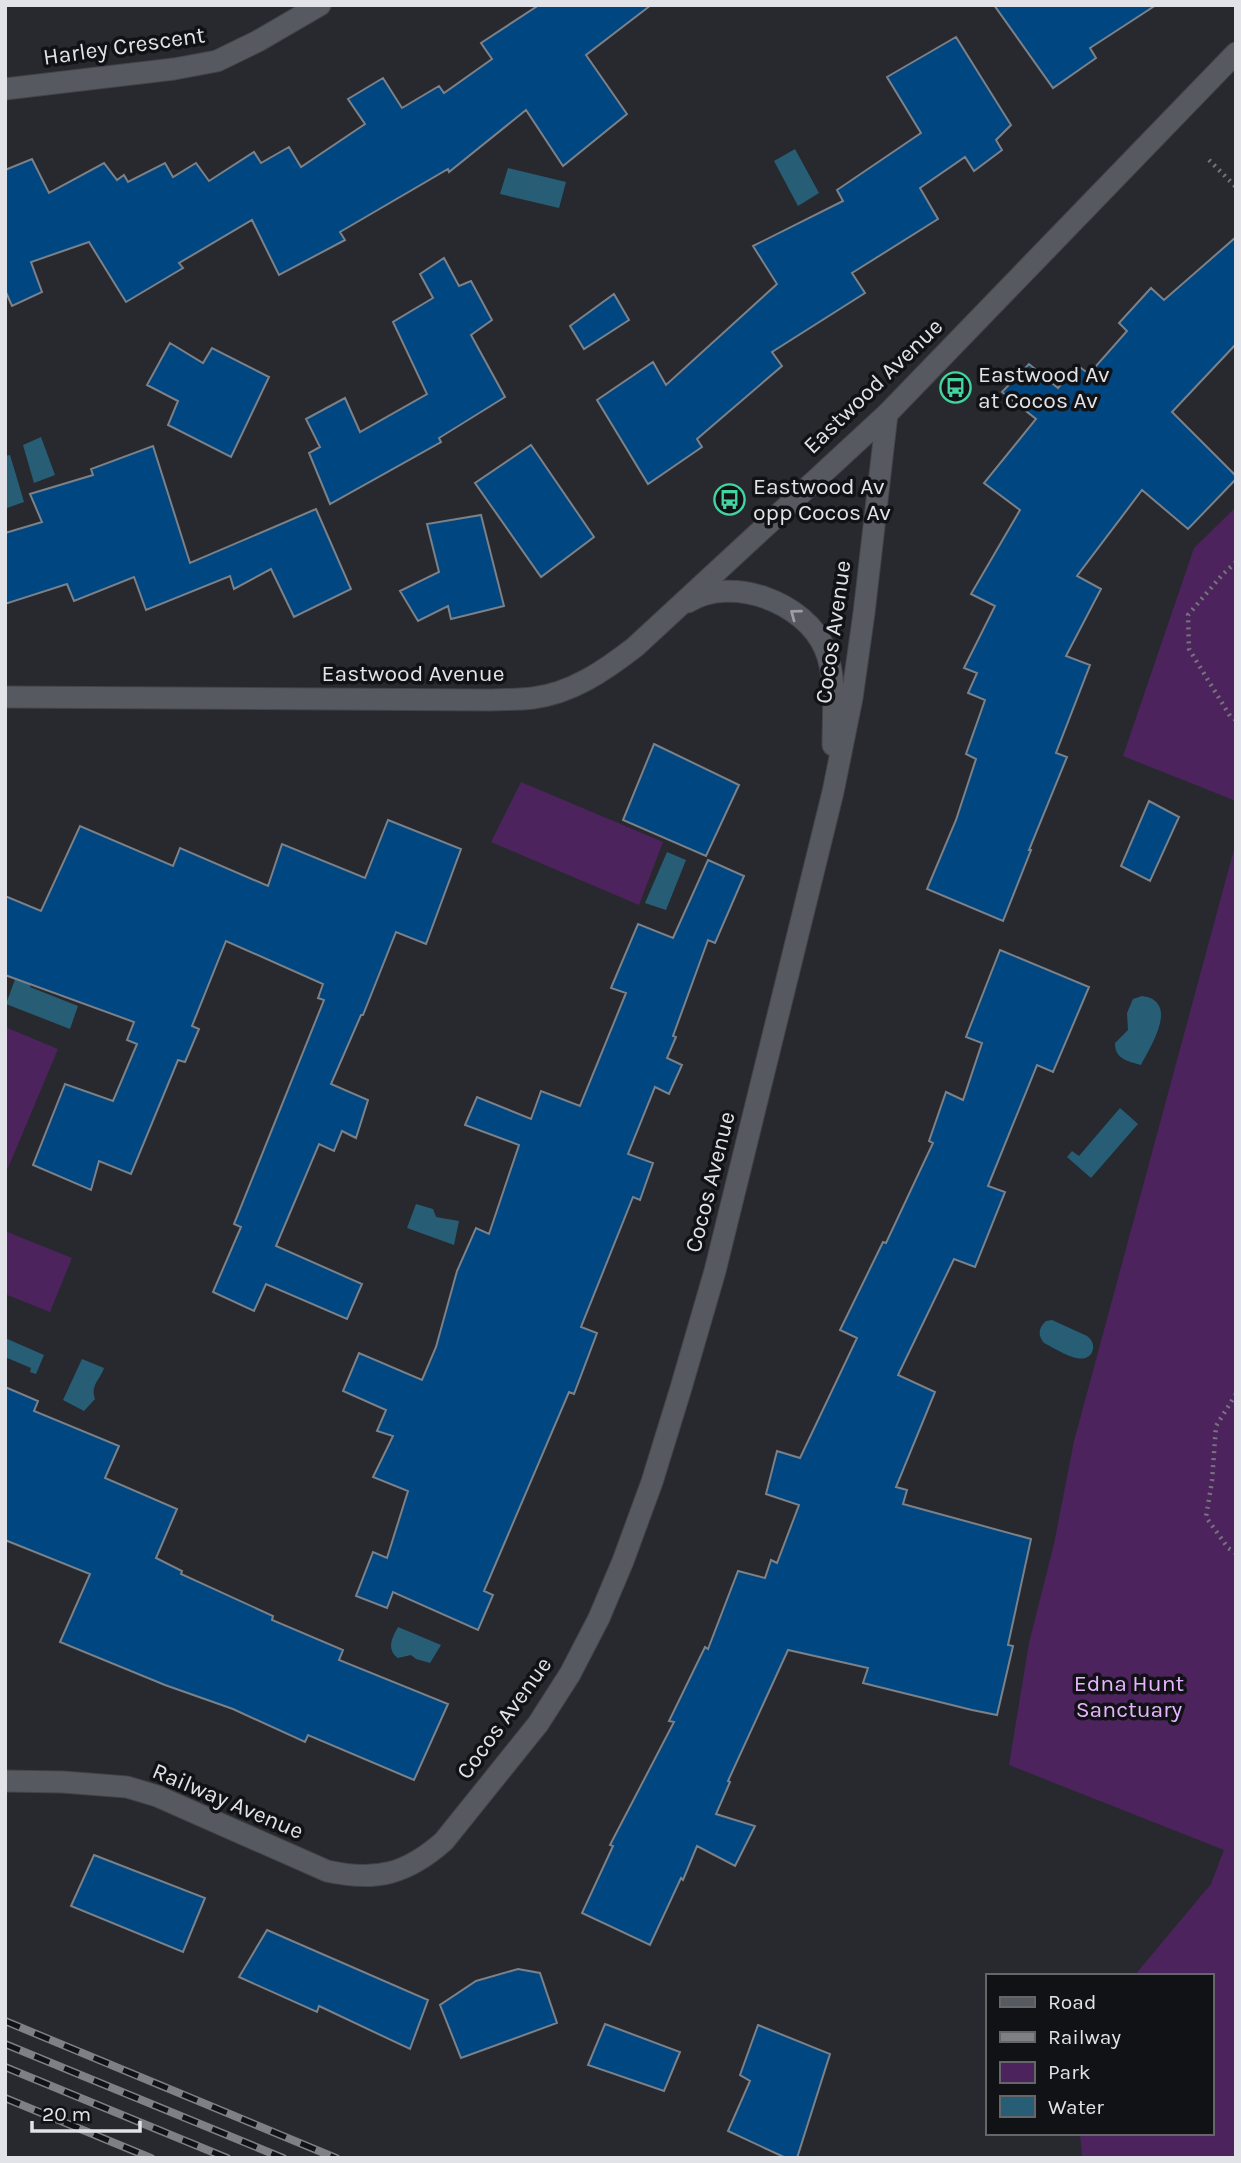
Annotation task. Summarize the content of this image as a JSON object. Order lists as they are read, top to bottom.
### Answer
{
  "streets": {
    "street": [
      "Harley Crescent",
      "Eastwood Avenue",
      "Cocos Avenue",
      "Railway Avenue"
    ]
  },
  "crossings": [
    ["Eastwood Avenue", "Cocos Avenue"],
    ["Cocos Avenue", "Railway Avenue"]
  ],
  "parks": ["Edna Hunt Sanctuary"],
  "places": {
    "bus stop": ["Eastwood Av at Cocos Av", "Eastwood Av opp Cocos Av"]
  },
  "legend": [
    "Road",
    "Railway",
    "Park",
    "Water"
  ],
  "scale_bar": "20 m"
}
